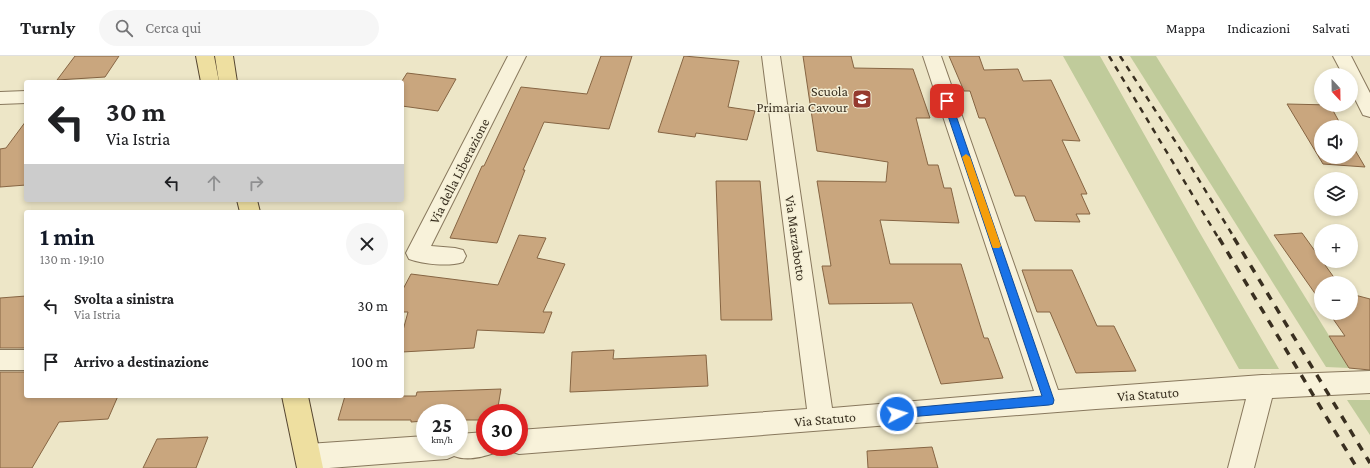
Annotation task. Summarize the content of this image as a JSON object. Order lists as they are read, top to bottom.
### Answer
{
  "streets": {
    "street": ["Via della Liberazione", "Via Marzabotto", "Via Statuto"]
  },
  "crossings": [
    ["Via Marzabotto", "Via Statuto"]
  ],
  "places": {
    "school or university": ["Scuola Primaria Cavour"]
  },
  "north": "bottom",
  "page": {
    "header": "Turnly",
    "search": "Cerca qui",
    "nav": ["Mappa", "Indicazioni", "Salvati"],
    "map_buttons": ["+", "−"],
    "turn": ["30 m", "Via Istria"],
    "heading": ["1 min", "130 m · 19:10"],
    "list": [
      {
        "name": "Svolta a sinistra",
        "note": "Via Istria",
        "value": "30 m"
      },
      {
        "name": "Arrivo a destinazione",
        "value": "100 m"
      }
    ],
    "speed": "25 km/h",
    "limit": "30"
  }
}
